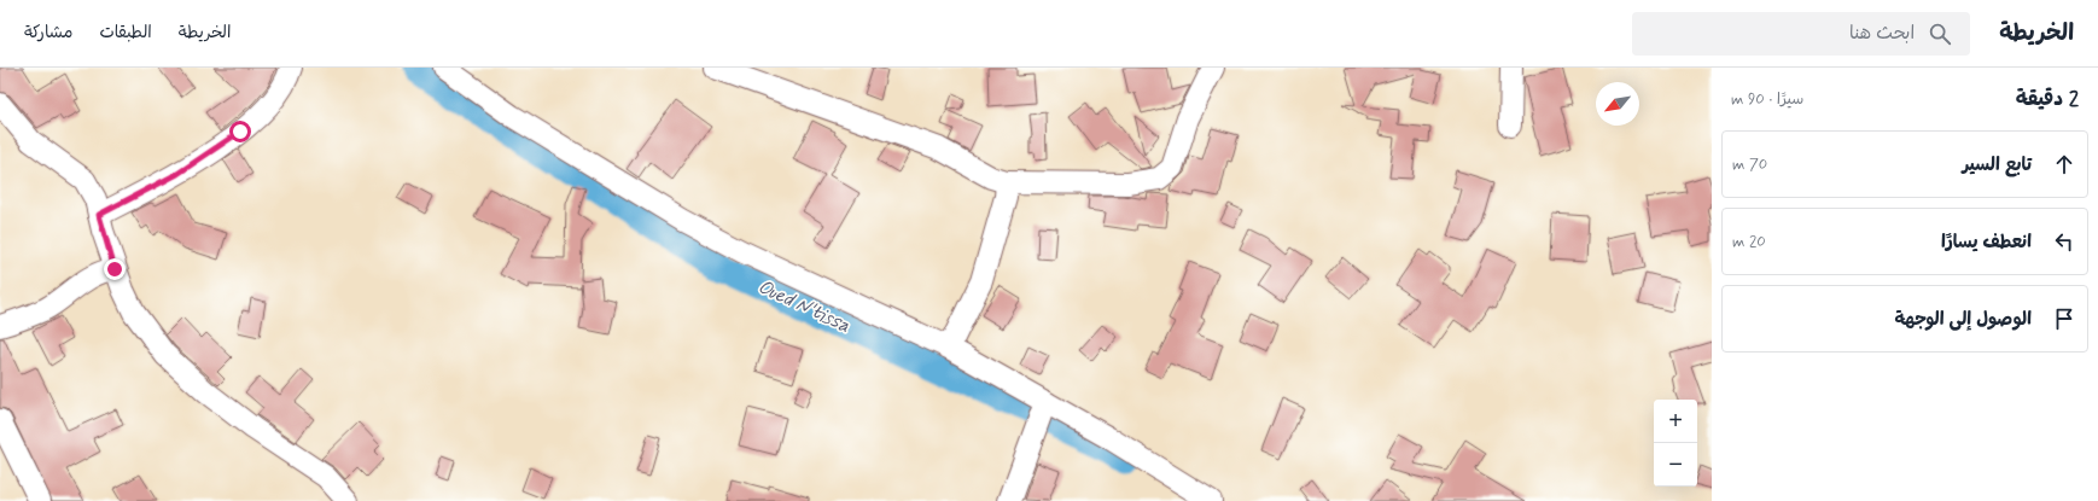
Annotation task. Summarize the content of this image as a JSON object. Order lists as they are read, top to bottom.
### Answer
{
  "water": ["Oued N'tissa"],
  "north": "bottom left",
  "page": {
    "header": "الخريطة",
    "search": "ابحث هنا",
    "nav": ["الخريطة", "الطبقات", "مشاركة"],
    "heading": ["2 دقيقة", "سيرًا · 90 m"],
    "list": [
      ["تابع السير", "70 m"],
      ["انعطف يسارًا", "20 m"],
      "الوصول إلى الوجهة"
    ],
    "map_buttons": ["+", "−"]
  }
}
